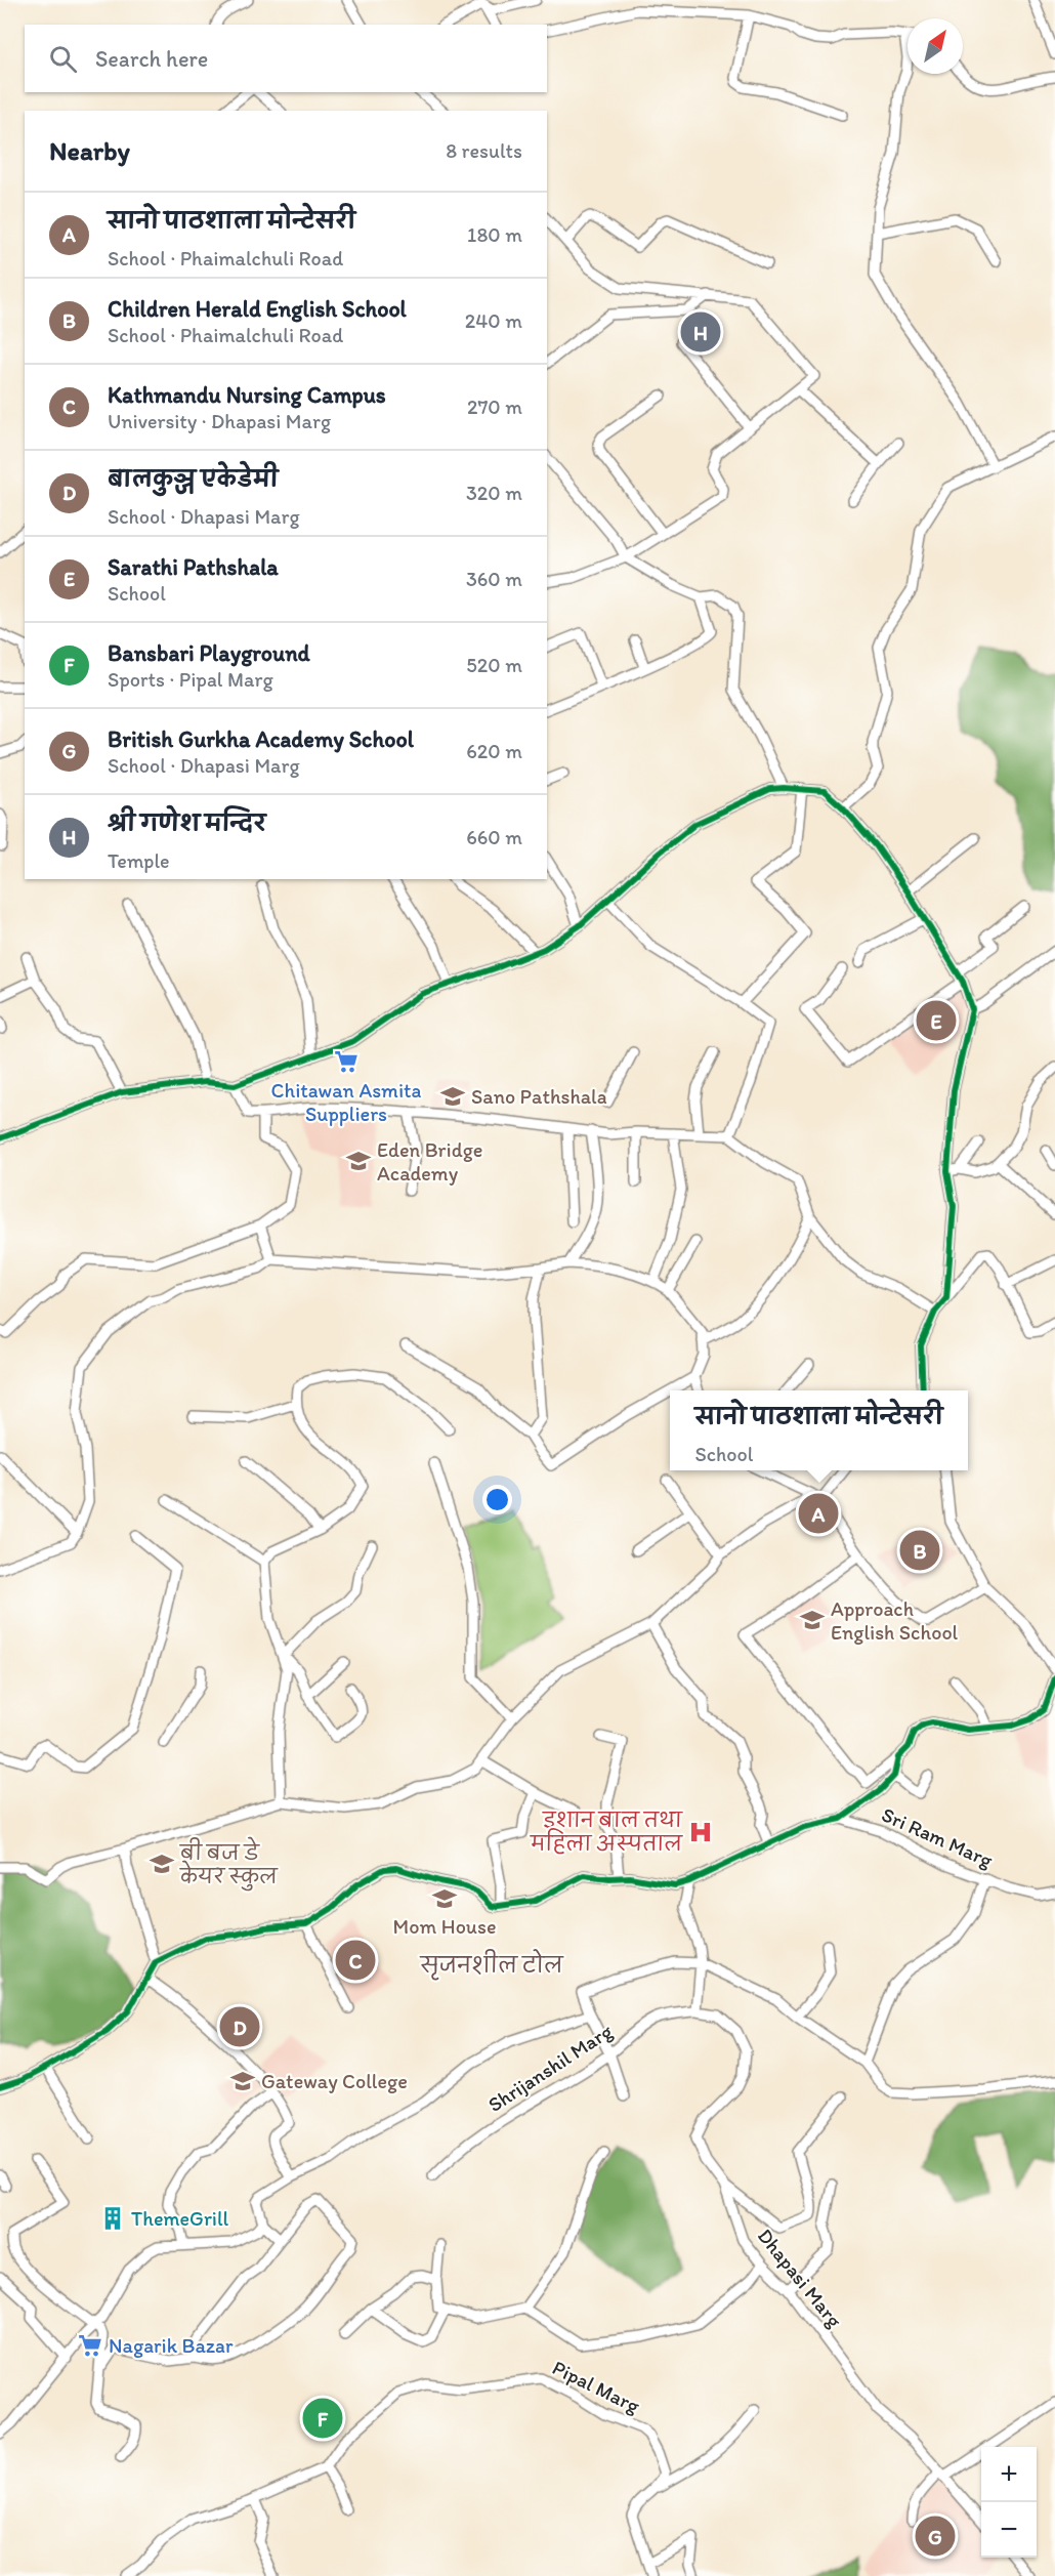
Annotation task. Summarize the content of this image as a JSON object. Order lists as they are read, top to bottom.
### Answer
{
  "streets": {
    "street": [
      "Sri Ram Marg",
      "Shrijanshil Marg",
      "Dhapasi Marg",
      "Pipal Marg"
    ]
  },
  "crossings": [
    ["Shrijanshil Marg", "Dhapasi Marg"]
  ],
  "districts": ["सृजनशील टोल"],
  "places": {
    "supermarket": ["Chitawan Asmita Suppliers", "Nagarik Bazar"],
    "school or university": [
      "Sano Pathshala",
      "Eden Bridge Academy",
      "Approach English School",
      "बी बज डे केयर स्कुल",
      "Mom House",
      "Gateway College"
    ],
    "hospital": ["इशान बाल तथा महिला अस्पताल"],
    "building": ["ThemeGrill"]
  },
  "north": "top right",
  "page": {
    "search": "Search here",
    "heading": ["Nearby", "8 results"],
    "list": [
      {
        "mark": "A",
        "name": "सानो पाठशाला मोन्टेसरी",
        "note": "School · Phaimalchuli Road",
        "value": "180 m"
      },
      {
        "mark": "B",
        "name": "Children Herald English School",
        "note": "School · Phaimalchuli Road",
        "value": "240 m"
      },
      {
        "mark": "C",
        "name": "Kathmandu Nursing Campus",
        "note": "University · Dhapasi Marg",
        "value": "270 m"
      },
      {
        "mark": "D",
        "name": "बालकुञ्ज एकेडेमी",
        "note": "School · Dhapasi Marg",
        "value": "320 m"
      },
      {
        "mark": "E",
        "name": "Sarathi Pathshala",
        "note": "School",
        "value": "360 m"
      },
      {
        "mark": "F",
        "name": "Bansbari Playground",
        "note": "Sports · Pipal Marg",
        "value": "520 m"
      },
      {
        "mark": "G",
        "name": "British Gurkha Academy School",
        "note": "School · Dhapasi Marg",
        "value": "620 m"
      },
      {
        "mark": "H",
        "name": "श्री गणेश मन्दिर",
        "note": "Temple",
        "value": "660 m"
      }
    ],
    "pins": [
      "H",
      "E",
      "A",
      "B",
      "C",
      "D",
      "F",
      "G"
    ],
    "popup": ["सानो पाठशाला मोन्टेसरी", "School"],
    "map_buttons": ["+", "−"]
  }
}
